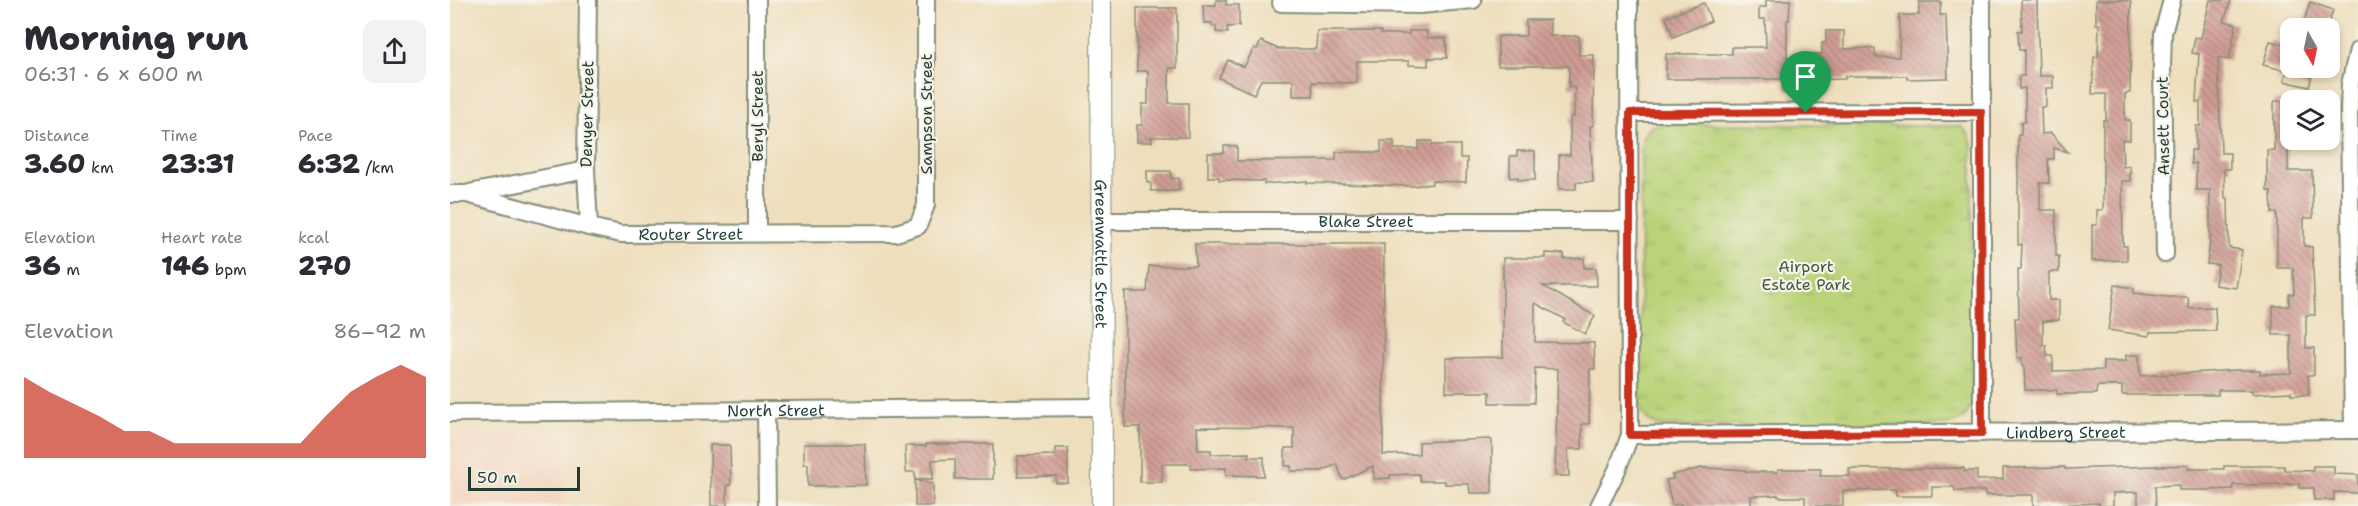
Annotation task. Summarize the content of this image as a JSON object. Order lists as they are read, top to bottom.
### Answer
{
  "streets": {
    "main road": ["Greenwattle Street"],
    "street": [
      "Denyer Street",
      "Sampson Street",
      "Beryl Street",
      "Ansett Court",
      "Blake Street",
      "Router Street",
      "North Street",
      "Lindberg Street"
    ]
  },
  "crossings": [
    ["Denyer Street", "Router Street"],
    ["Sampson Street", "Router Street"],
    ["Beryl Street", "Router Street"],
    ["Blake Street", "Greenwattle Street"],
    ["Greenwattle Street", "North Street"]
  ],
  "parks": ["Airport Estate Park"],
  "scale_bar": "50 m",
  "north": "bottom",
  "page": {
    "heading": ["Morning run", "06:31 · 6 × 600 m"],
    "stats": [
      ["Distance", "3.60 km"],
      ["Time", "23:31"],
      ["Pace", "6:32 /km"],
      ["Elevation", "36 m"],
      ["Heart rate", "146 bpm"],
      ["kcal", "270"]
    ],
    "chart": ["Elevation", "86–92 m"],
    "scale": "50 m"
  }
}
